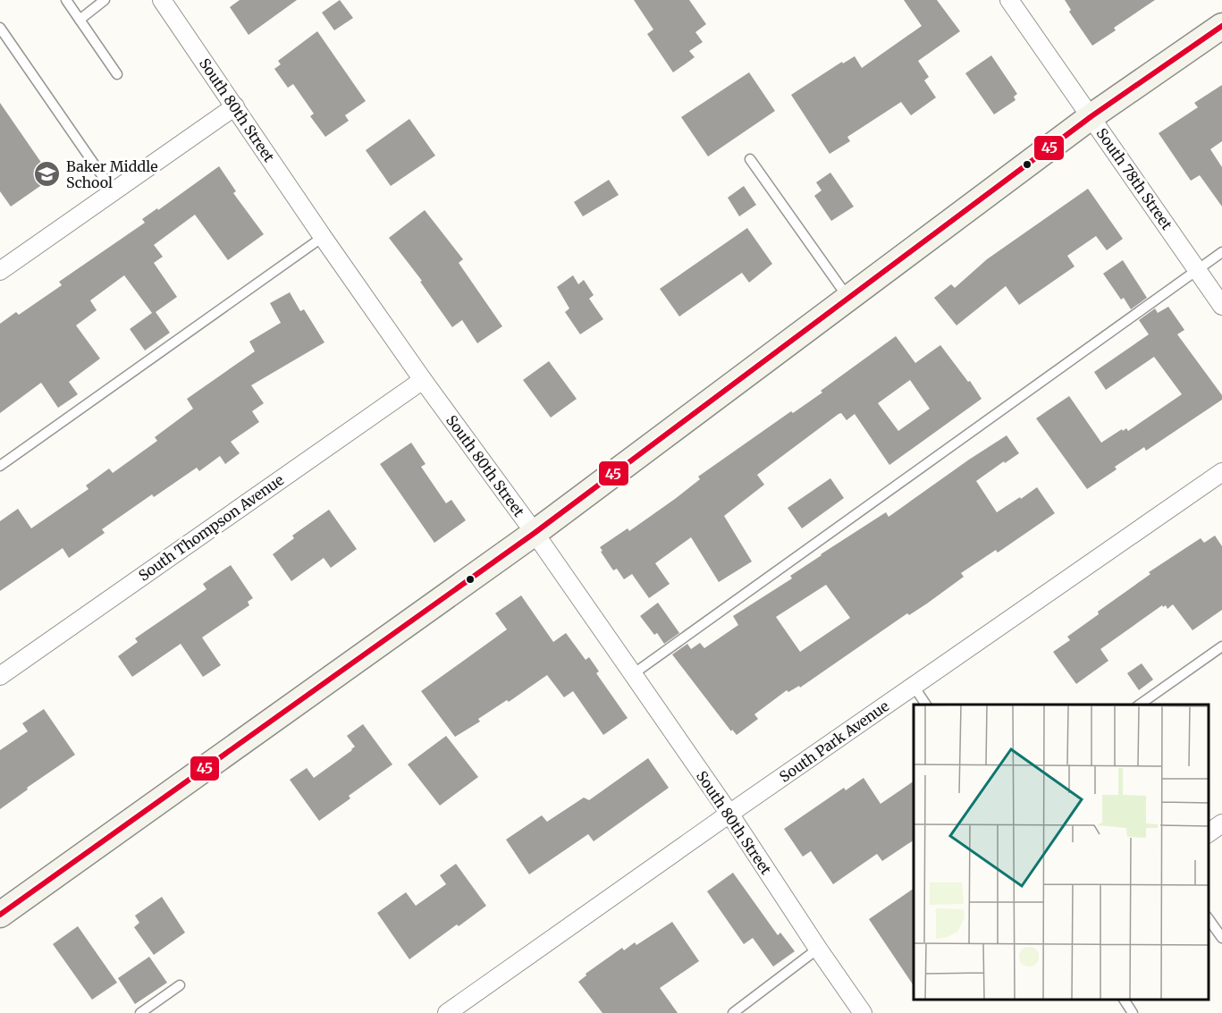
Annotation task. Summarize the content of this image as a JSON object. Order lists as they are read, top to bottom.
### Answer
{
  "streets": {
    "street": [
      "South 80th Street",
      "South 78th Street",
      "South Thompson Avenue",
      "South Park Avenue"
    ]
  },
  "crossings": [
    ["South 80th Street", "South Thompson Avenue"],
    ["South 80th Street", "South Park Avenue"]
  ],
  "places": {
    "school or university": ["Baker Middle School"]
  },
  "lines": ["transit line 45"]
}
